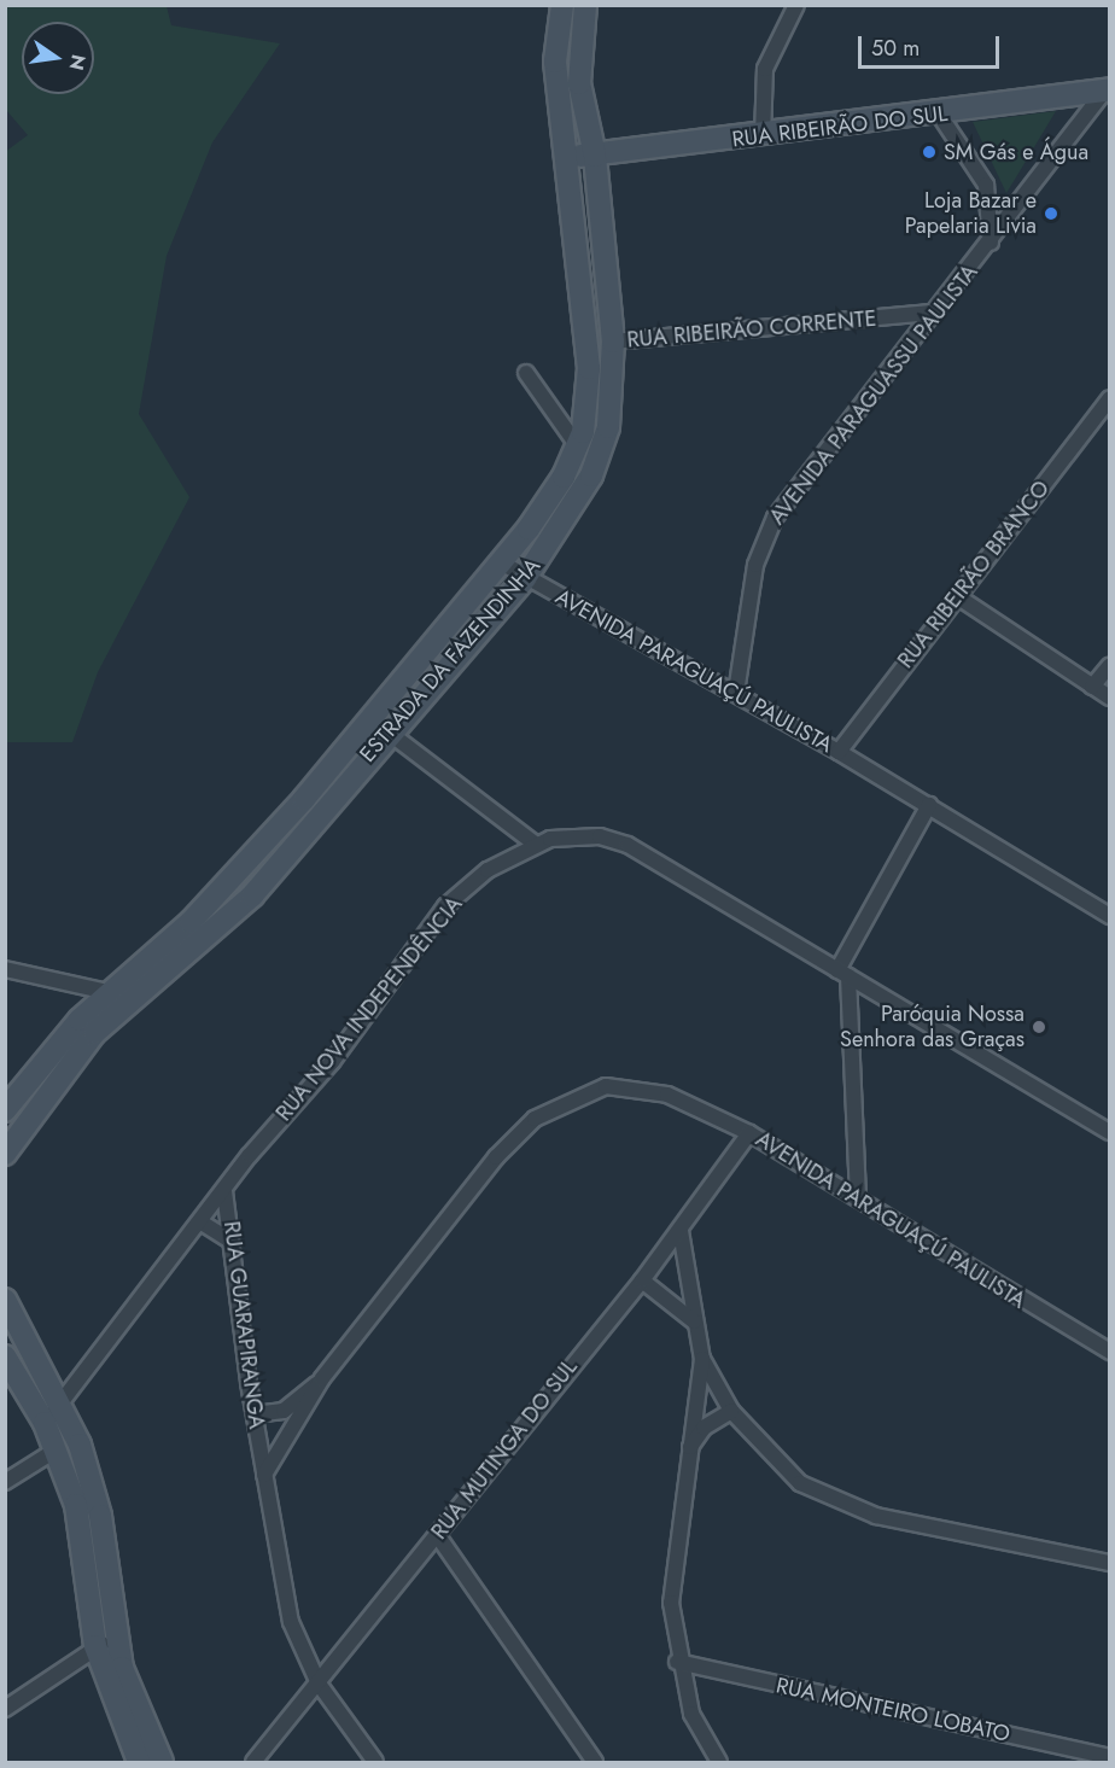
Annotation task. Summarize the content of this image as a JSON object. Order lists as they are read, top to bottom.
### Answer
{
  "streets": {
    "main road": ["RUA RIBEIRÃO DO SUL", "ESTRADA DA FAZENDINHA"],
    "street": [
      "RUA RIBEIRÃO CORRENTE",
      "AVENIDA PARAGUASSU PAULISTA",
      "RUA RIBEIRÃO BRANCO",
      "AVENIDA PARAGUAÇÚ PAULISTA",
      "RUA NOVA INDEPENDÊNCIA",
      "RUA GUARAPIRANGA",
      "RUA MUTINGA DO SUL",
      "RUA MONTEIRO LOBATO"
    ]
  },
  "crossings": [
    ["RUA RIBEIRÃO DO SUL", "AVENIDA PARAGUASSU PAULISTA"],
    ["RUA RIBEIRÃO DO SUL", "ESTRADA DA FAZENDINHA"],
    ["RUA RIBEIRÃO CORRENTE", "AVENIDA PARAGUASSU PAULISTA"],
    ["RUA RIBEIRÃO CORRENTE", "ESTRADA DA FAZENDINHA"],
    ["AVENIDA PARAGUASSU PAULISTA", "AVENIDA PARAGUAÇÚ PAULISTA"],
    ["RUA RIBEIRÃO BRANCO", "AVENIDA PARAGUAÇÚ PAULISTA"],
    ["ESTRADA DA FAZENDINHA", "AVENIDA PARAGUAÇÚ PAULISTA"],
    ["AVENIDA PARAGUAÇÚ PAULISTA", "RUA GUARAPIRANGA"],
    ["AVENIDA PARAGUAÇÚ PAULISTA", "RUA MUTINGA DO SUL"],
    ["RUA NOVA INDEPENDÊNCIA", "RUA GUARAPIRANGA"]
  ],
  "places": ["SM Gás e Água", "Loja Bazar e Papelaria Livia", "Paróquia Nossa Senhora das Graças"],
  "scale_bar": "50 m",
  "north": "right"
}
